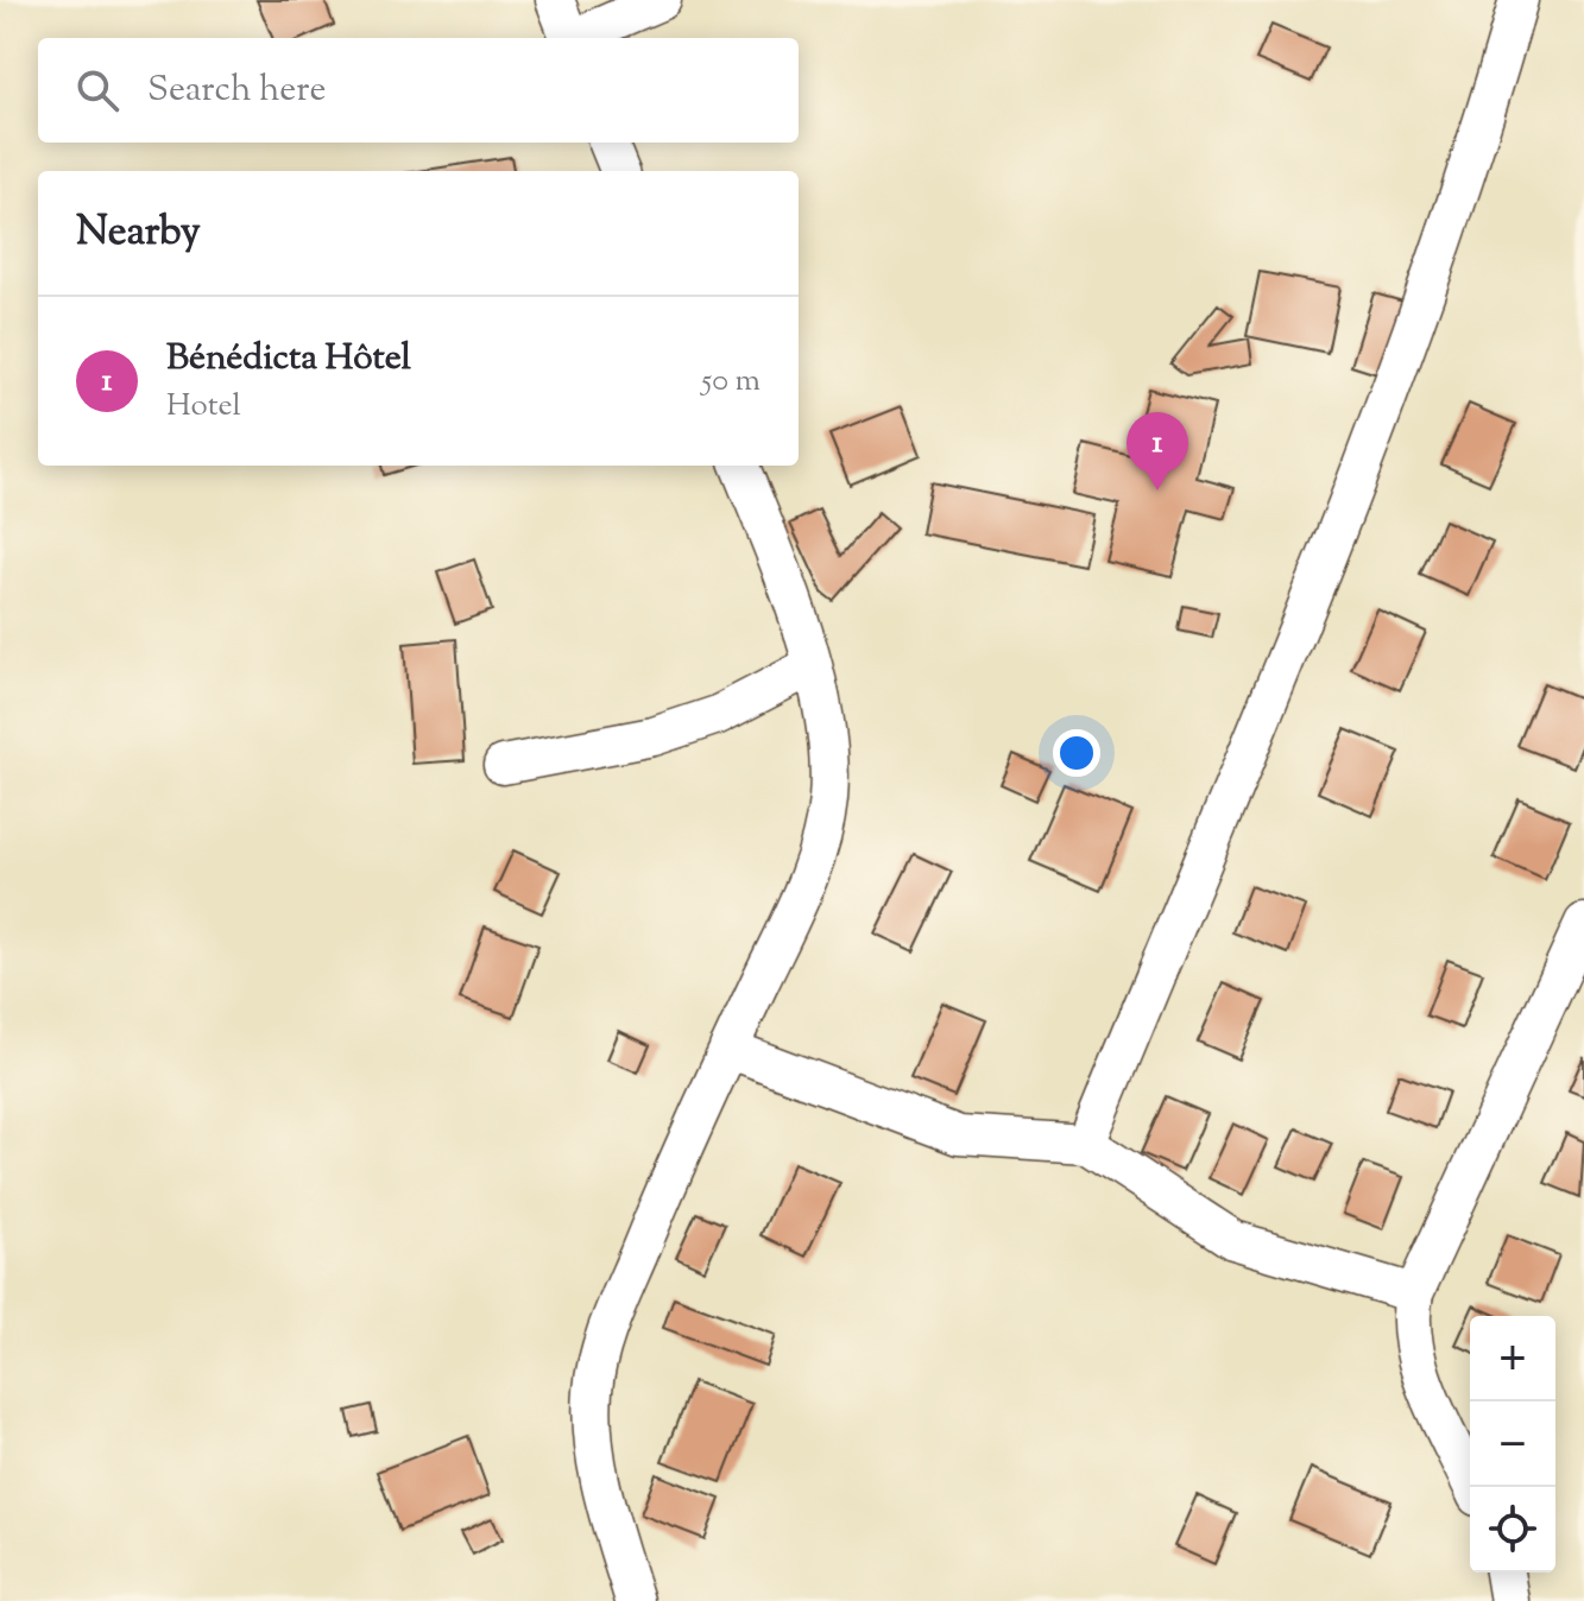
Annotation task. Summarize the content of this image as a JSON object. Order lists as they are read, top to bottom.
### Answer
{
  "page": {
    "search": "Search here",
    "heading": "Nearby",
    "list": [
      {
        "mark": "1",
        "name": "Bénédicta Hôtel",
        "note": "Hotel",
        "value": "50 m"
      }
    ],
    "pins": "1",
    "map_buttons": ["+", "−"]
  }
}
